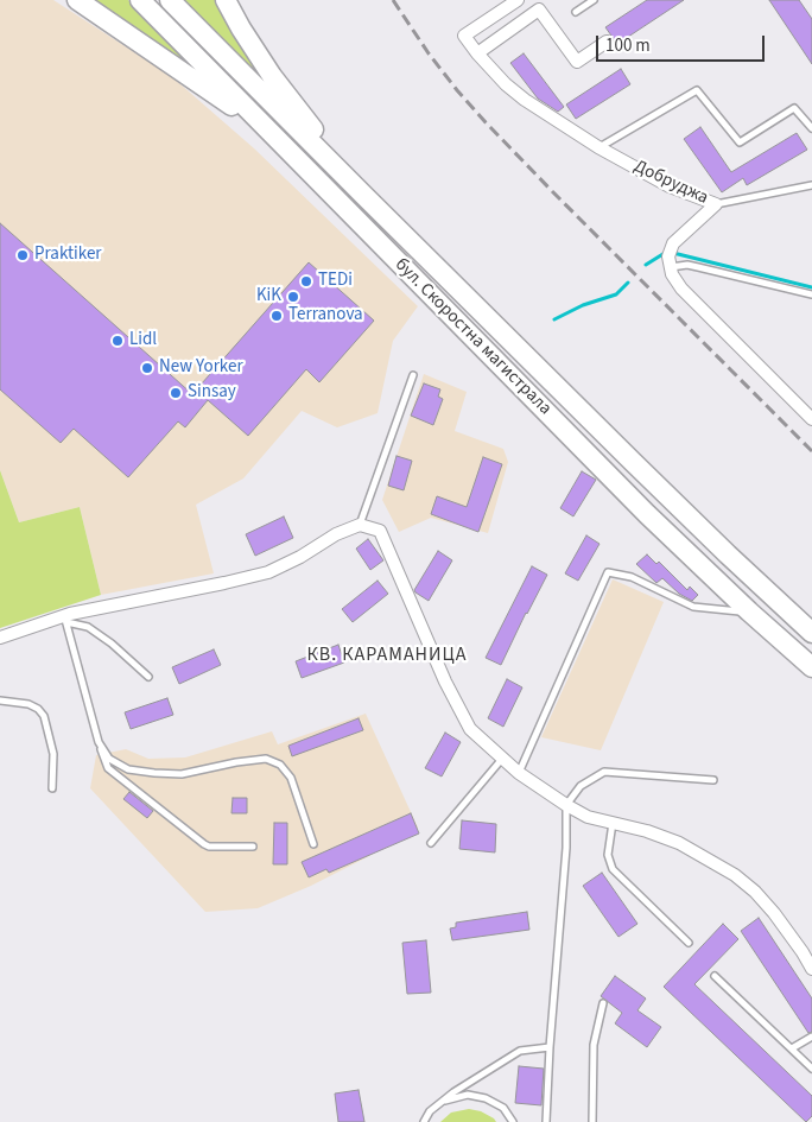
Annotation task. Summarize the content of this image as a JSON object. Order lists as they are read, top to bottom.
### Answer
{
  "streets": {
    "highway": ["бул. Скоростна магистрала"],
    "street": ["Добруджа"]
  },
  "districts": ["КВ. КАРАМАНИЦА"],
  "places": [
    "Praktiker",
    "TEDi",
    "KiK",
    "Terranova",
    "Lidl",
    "New Yorker",
    "Sinsay"
  ],
  "scale_bar": "100 m"
}
